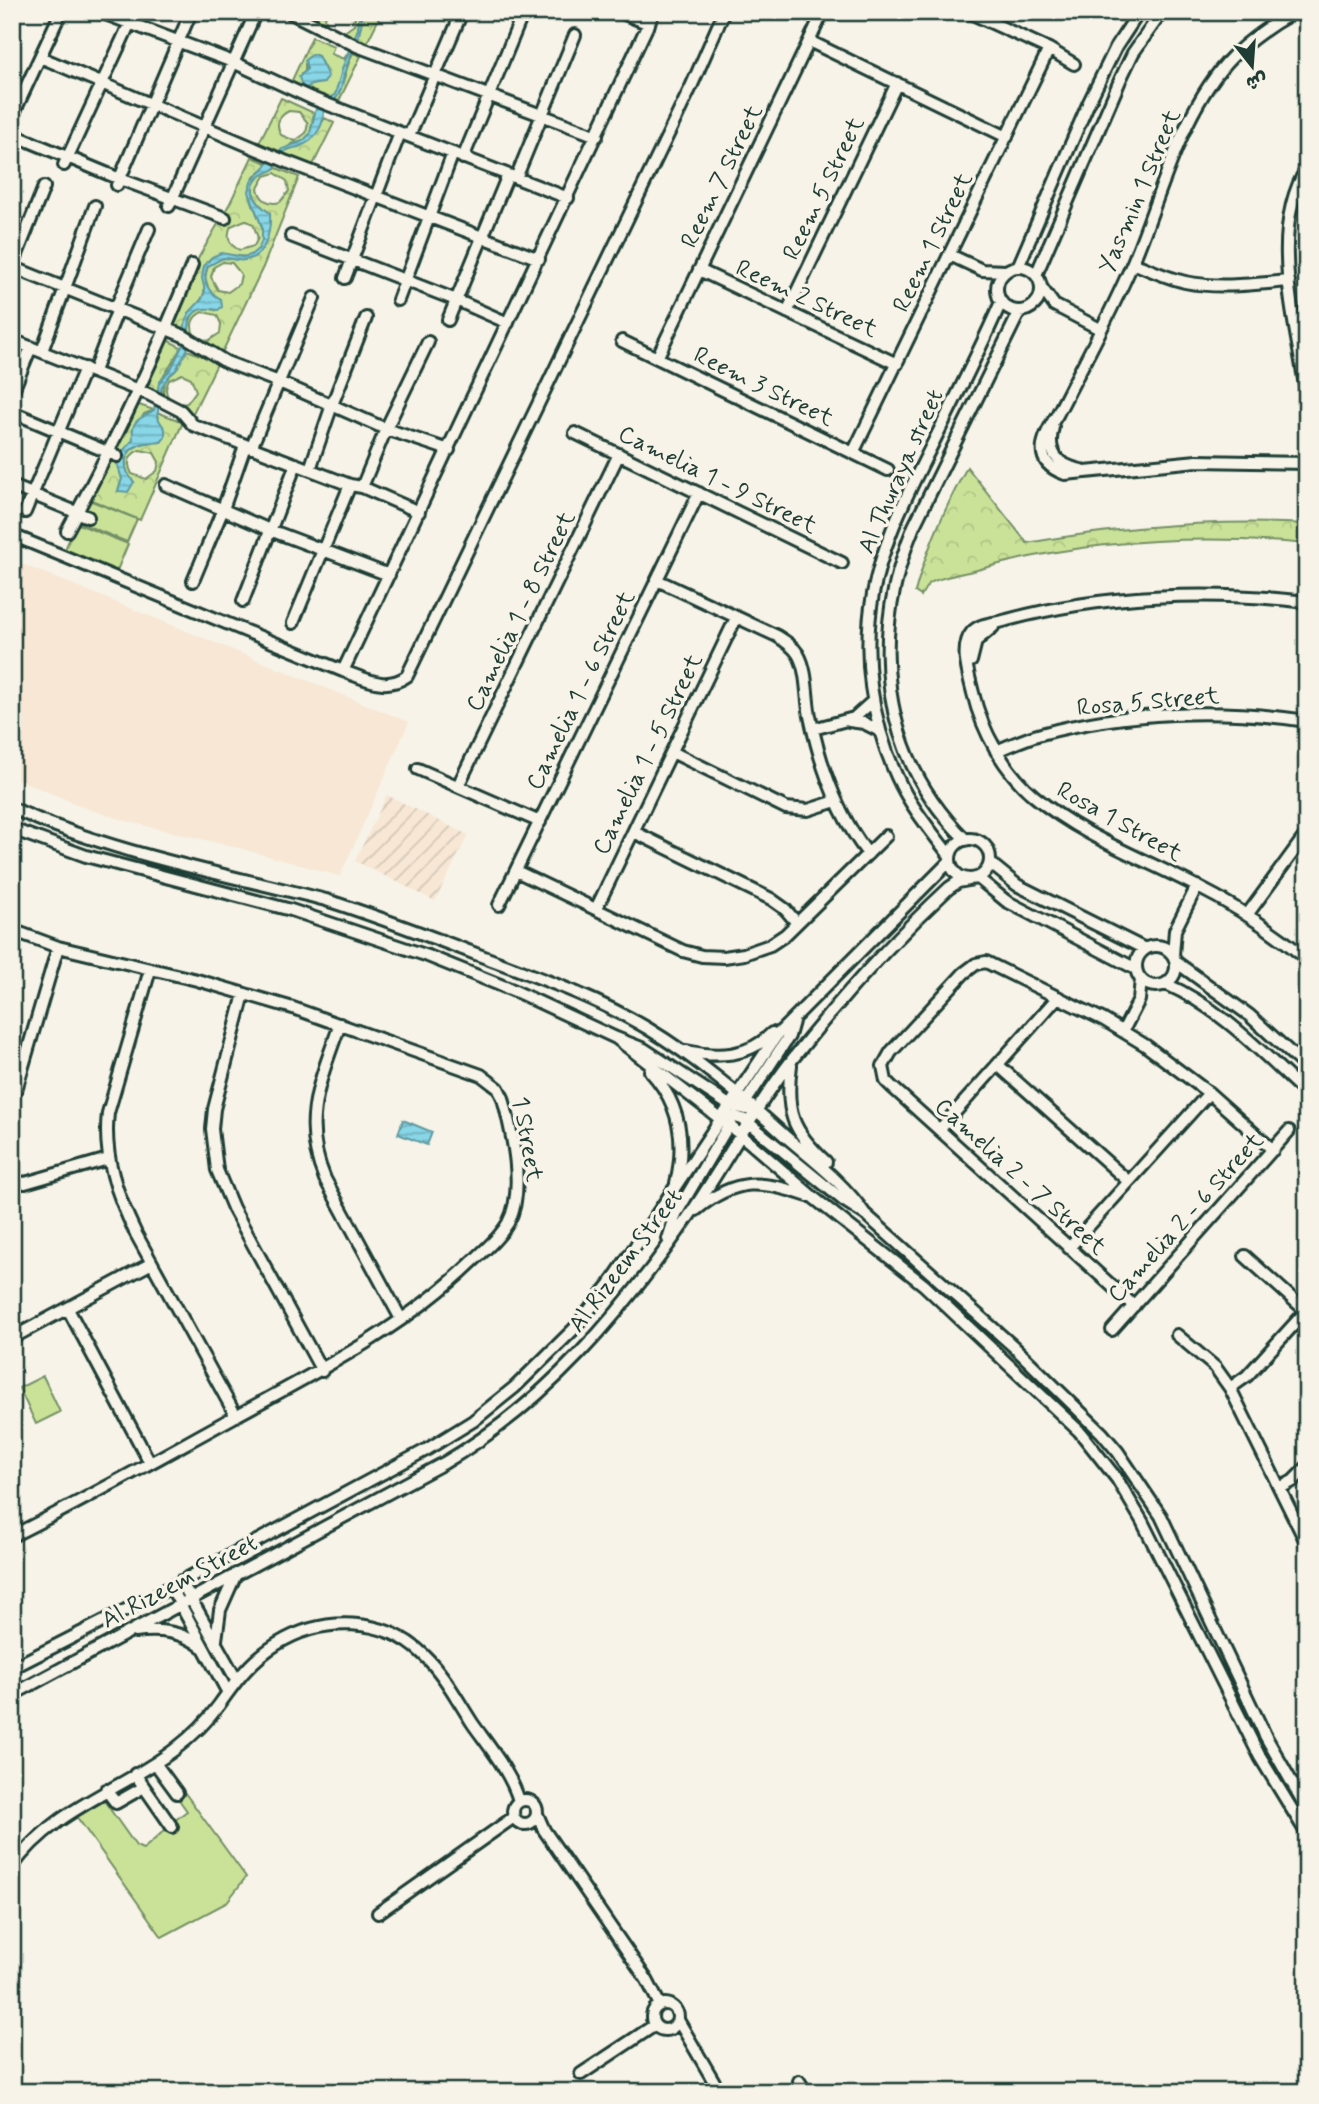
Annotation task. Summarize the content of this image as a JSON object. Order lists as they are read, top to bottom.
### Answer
{
  "streets": {
    "street": [
      "Reem 7 Street",
      "Reem 5 Street",
      "Yasmin 1 Street",
      "Reem 1 Street",
      "Reem 2 Street",
      "Reem 3 Street",
      "Al Thuraya street",
      "Camelia 1 - 9 Street",
      "Camelia 1 - 8 Street",
      "Camelia 1 - 6 Street",
      "Rosa 5 Street",
      "Camelia 1 - 5 Street",
      "Rosa 1 Street",
      "1 Street",
      "Camelia 2 - 7 Street",
      "Camelia 2 - 6 Street",
      "Al Rizeem Street"
    ]
  },
  "crossings": [
    ["Reem 7 Street", "Reem 2 Street"],
    ["Reem 7 Street", "Reem 3 Street"],
    ["Reem 5 Street", "Reem 2 Street"],
    ["Reem 1 Street", "Reem 2 Street"],
    ["Reem 1 Street", "Reem 3 Street"],
    ["Camelia 1 - 9 Street", "Camelia 1 - 8 Street"],
    ["Camelia 1 - 9 Street", "Camelia 1 - 6 Street"],
    ["Rosa 5 Street", "Rosa 1 Street"],
    ["Camelia 2 - 7 Street", "Camelia 2 - 6 Street"]
  ],
  "north": "bottom"
}
